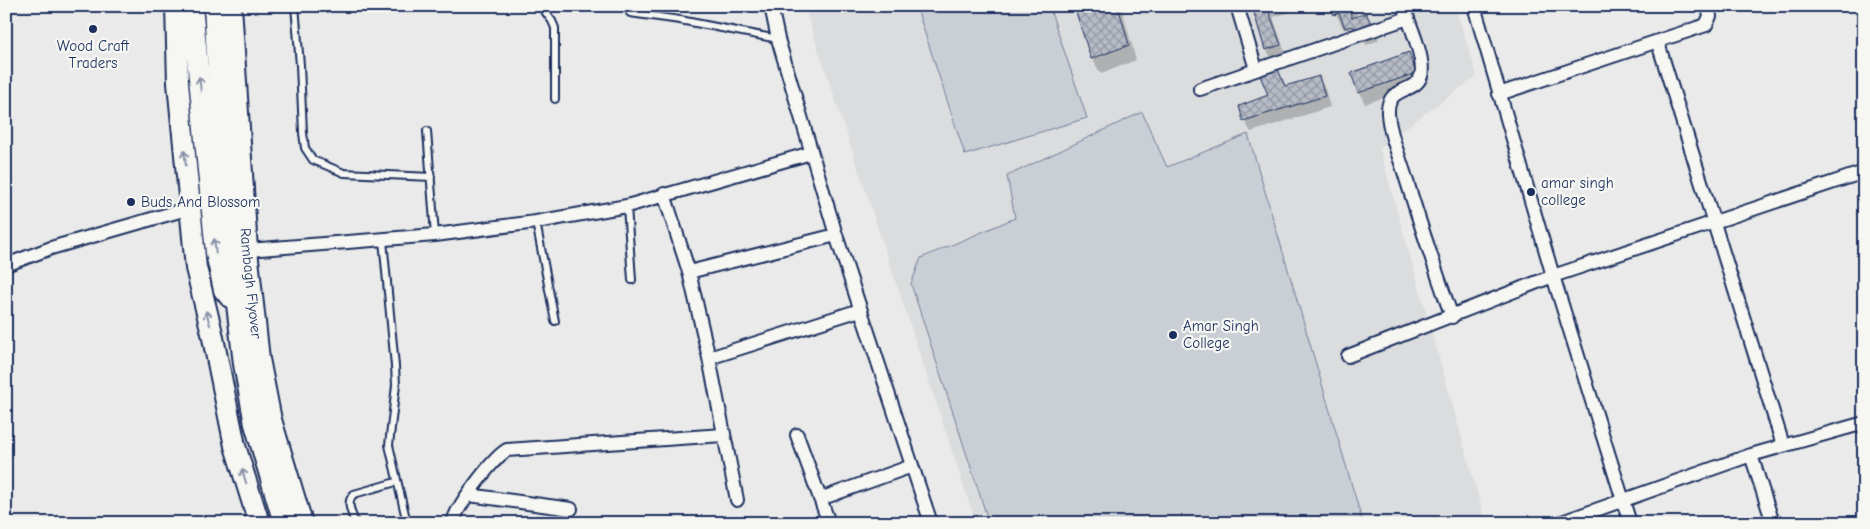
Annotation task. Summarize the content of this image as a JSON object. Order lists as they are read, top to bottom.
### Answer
{
  "streets": {
    "main road": ["Rambagh Flyover"]
  },
  "places": [
    "Wood Craft Traders",
    "amar singh college",
    "Buds And Blossom",
    "Amar Singh College"
  ]
}
